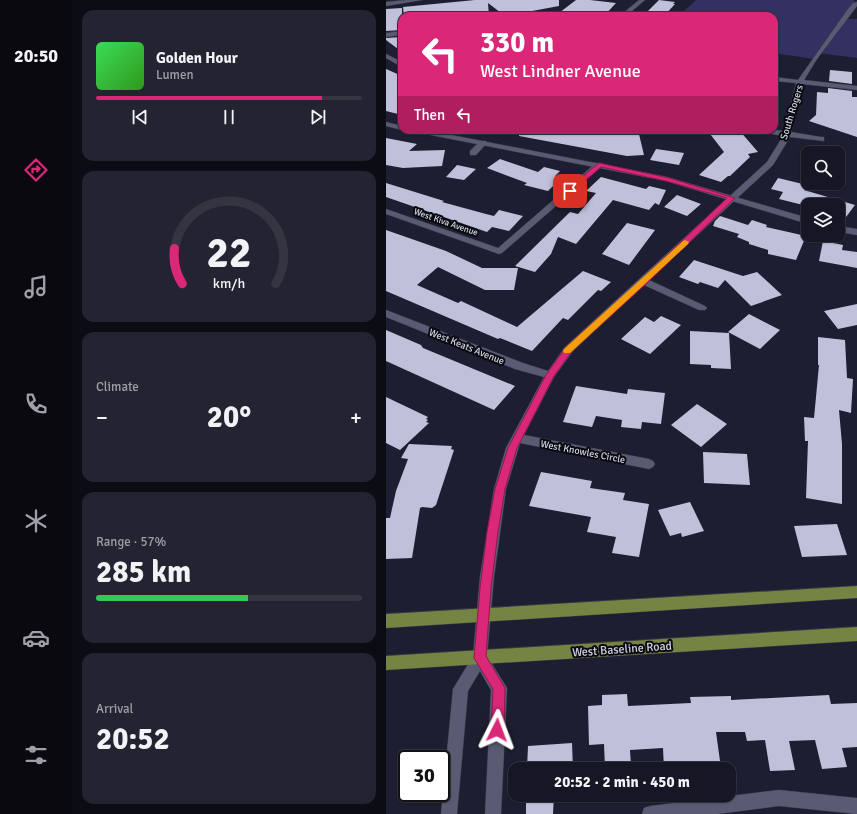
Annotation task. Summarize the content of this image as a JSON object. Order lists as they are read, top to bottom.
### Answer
{
  "streets": {
    "main road": ["West Baseline Road"],
    "street": [
      "South Rogers",
      "West Kiva Avenue",
      "West Keats Avenue",
      "West Knowles Circle"
    ]
  },
  "crossings": [
    ["South Rogers", "West Keats Avenue"],
    ["South Rogers", "West Knowles Circle"],
    ["South Rogers", "West Baseline Road"]
  ],
  "page": {
    "tabs": "20:50",
    "turn": ["330 m", "West Lindner Avenue"],
    "song": ["Golden Hour", "Lumen"],
    "then": "Then",
    "tile": [
      "Climate",
      ["Range · 57%", "285 km"],
      ["Arrival", "20:52"]
    ],
    "heat": ["−", "20°", "+"],
    "limit": "30",
    "trip": "20:52 · 2 min · 450 m",
    "gauge": ["22", "km/h"]
  }
}
